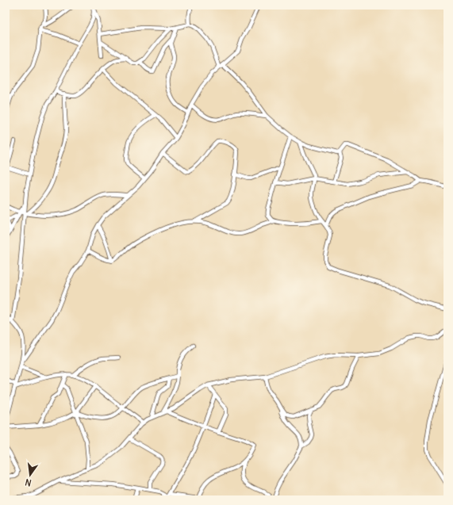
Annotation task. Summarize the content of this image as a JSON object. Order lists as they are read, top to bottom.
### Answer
{
  "north": "bottom"
}
